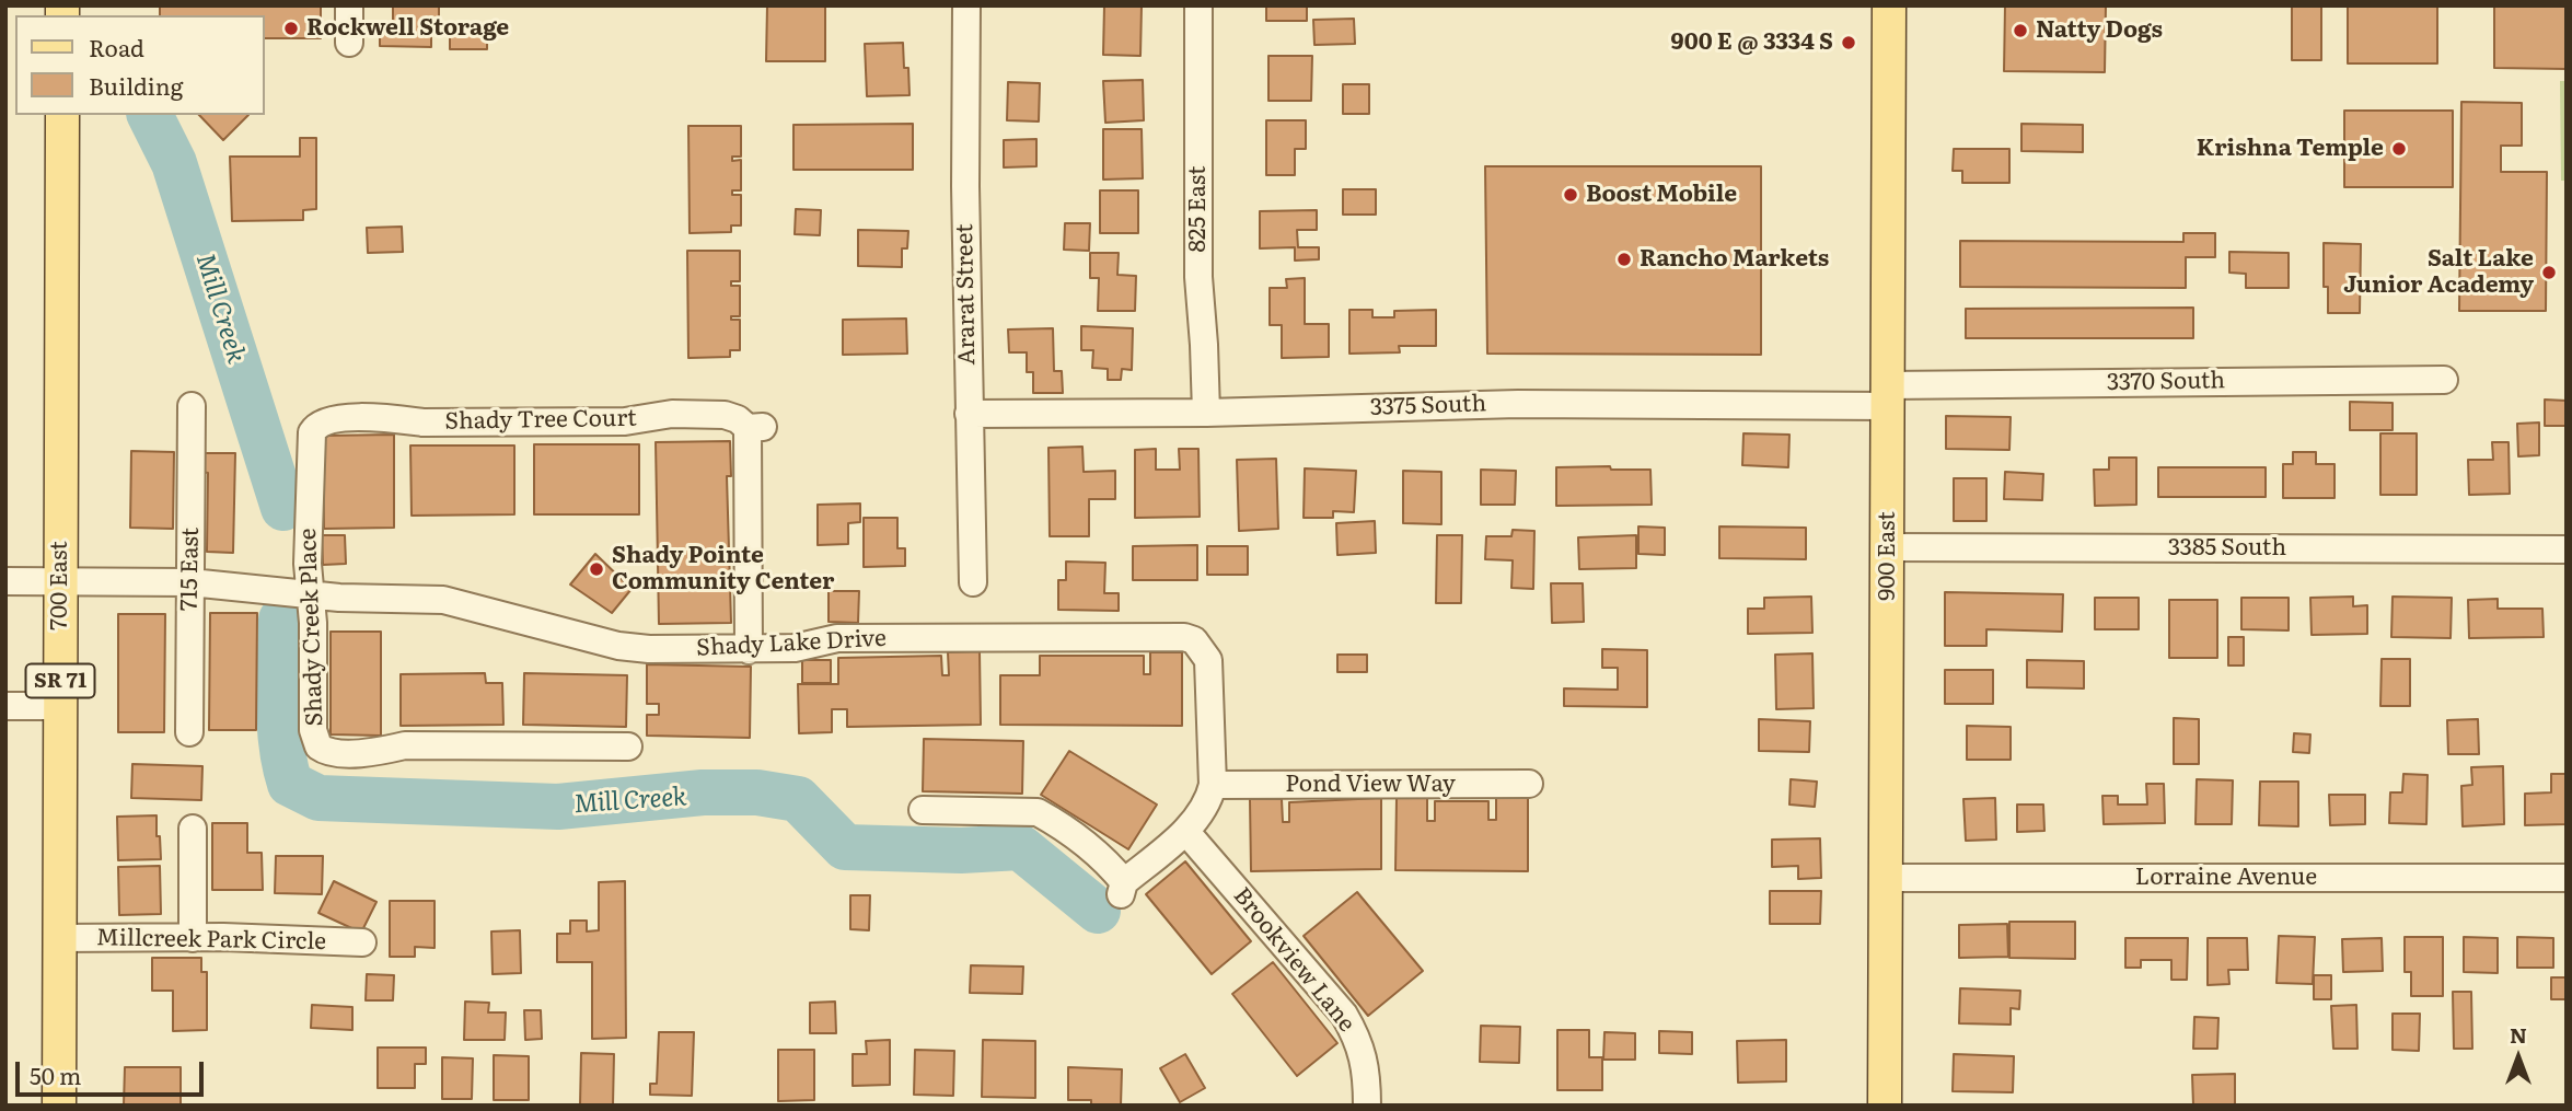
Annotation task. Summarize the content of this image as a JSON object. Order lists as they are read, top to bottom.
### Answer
{
  "streets": {
    "main road": ["900 East", "700 East", "SR 71"],
    "street": [
      "825 East",
      "Ararat Street",
      "3370 South",
      "3375 South",
      "Shady Tree Court",
      "3385 South",
      "715 East",
      "Shady Creek Place",
      "Shady Lake Drive",
      "Pond View Way",
      "Lorraine Avenue",
      "Millcreek Park Circle",
      "Brookview Lane"
    ]
  },
  "crossings": [
    ["825 East", "3375 South"],
    ["Ararat Street", "3375 South"],
    ["3370 South", "3375 South"],
    ["3370 South", "900 East"],
    ["3375 South", "900 East"],
    ["Shady Tree Court", "Shady Creek Place"],
    ["Shady Tree Court", "Shady Lake Drive"],
    ["3385 South", "900 East"],
    ["900 East", "Lorraine Avenue"],
    ["715 East", "Shady Lake Drive"],
    ["700 East", "Shady Lake Drive"],
    ["700 East", "Millcreek Park Circle"],
    ["Shady Creek Place", "Shady Lake Drive"],
    ["Shady Lake Drive", "Pond View Way"]
  ],
  "water": ["Mill Creek"],
  "places": [
    "Rockwell Storage",
    "Natty Dogs",
    "900 E @ 3334 S",
    "Krishna Temple",
    "Boost Mobile",
    "Rancho Markets",
    "Salt Lake Junior Academy",
    "Shady Pointe Community Center"
  ],
  "legend": ["Road", "Building"],
  "scale_bar": "50 m",
  "north": "top"
}
